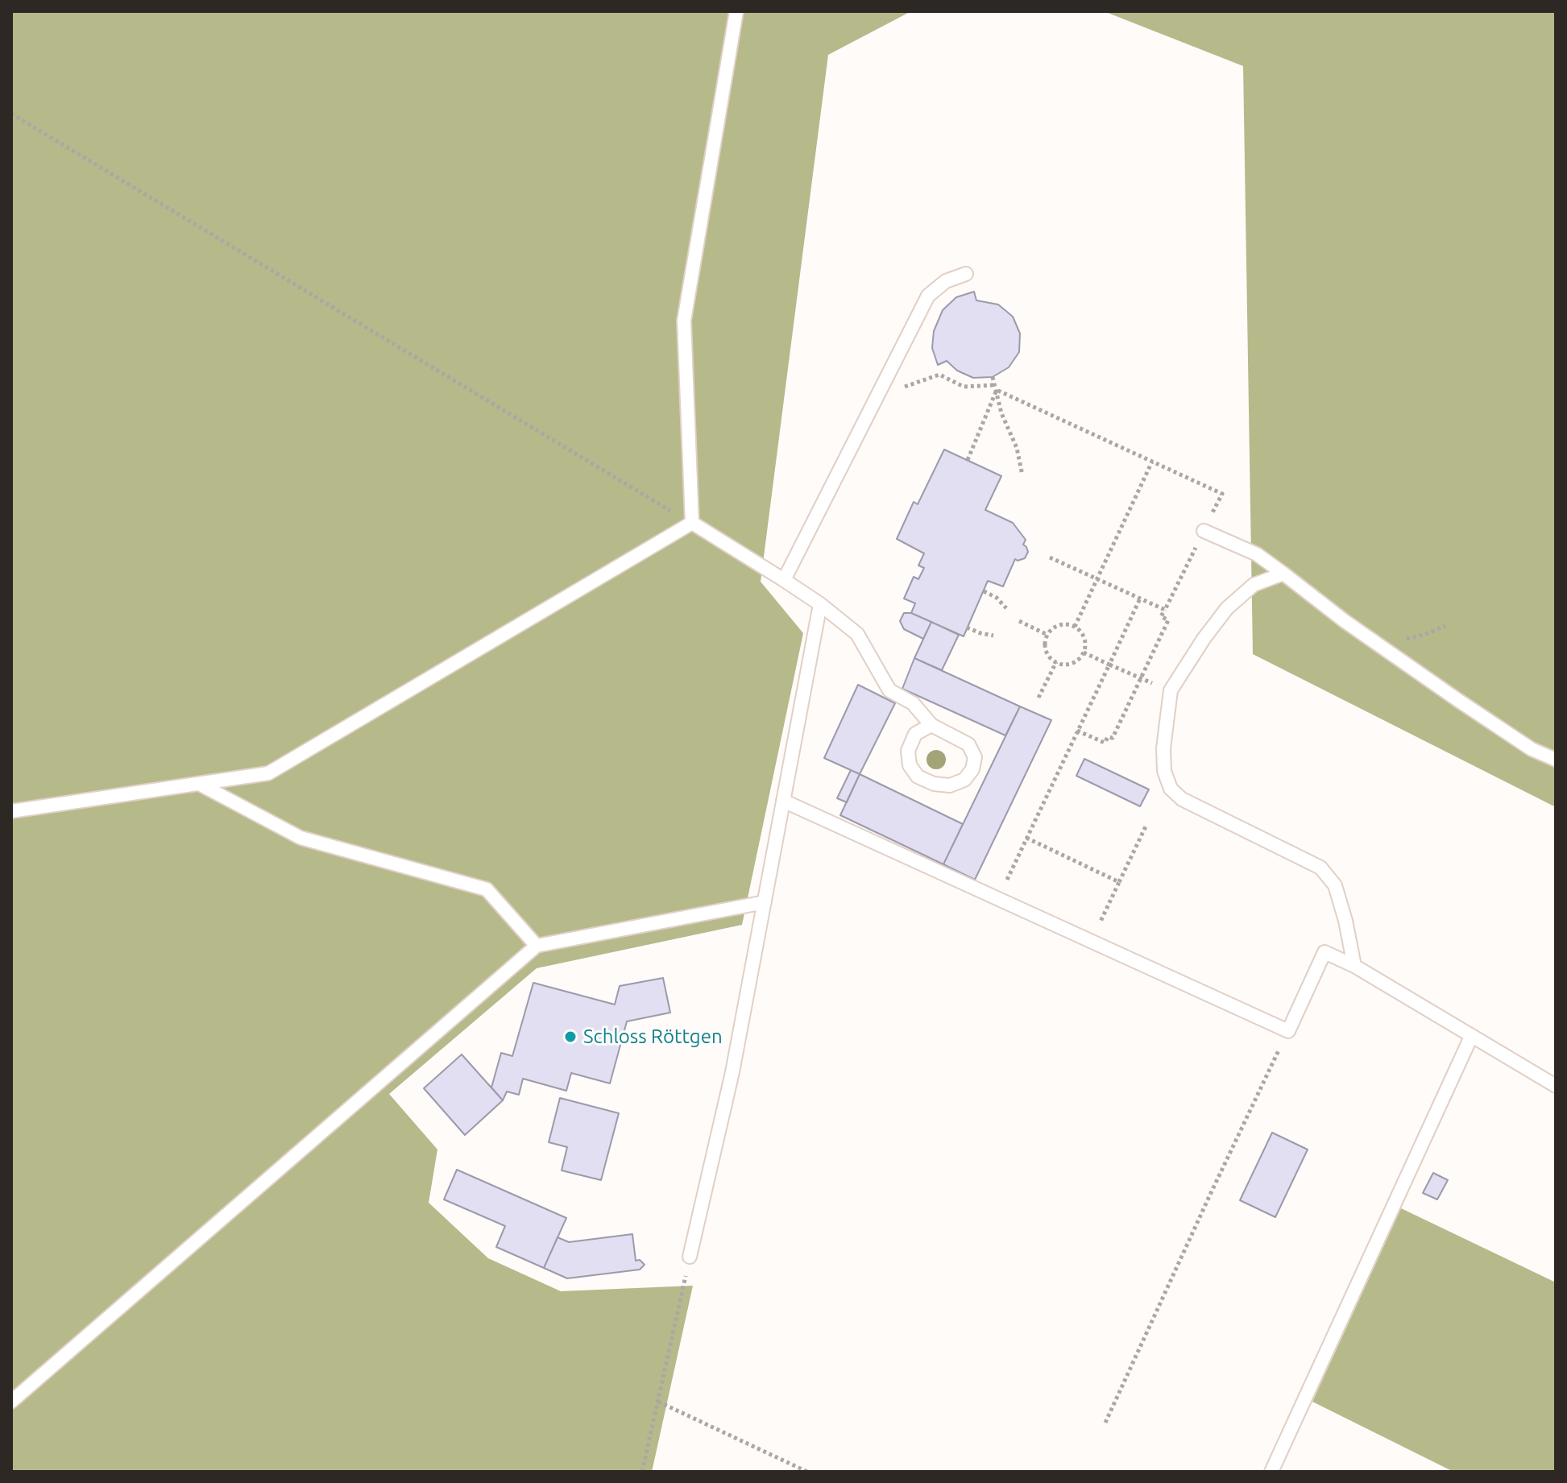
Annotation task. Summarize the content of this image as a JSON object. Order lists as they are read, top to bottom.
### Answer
{
  "places": ["Schloss Röttgen"]
}
